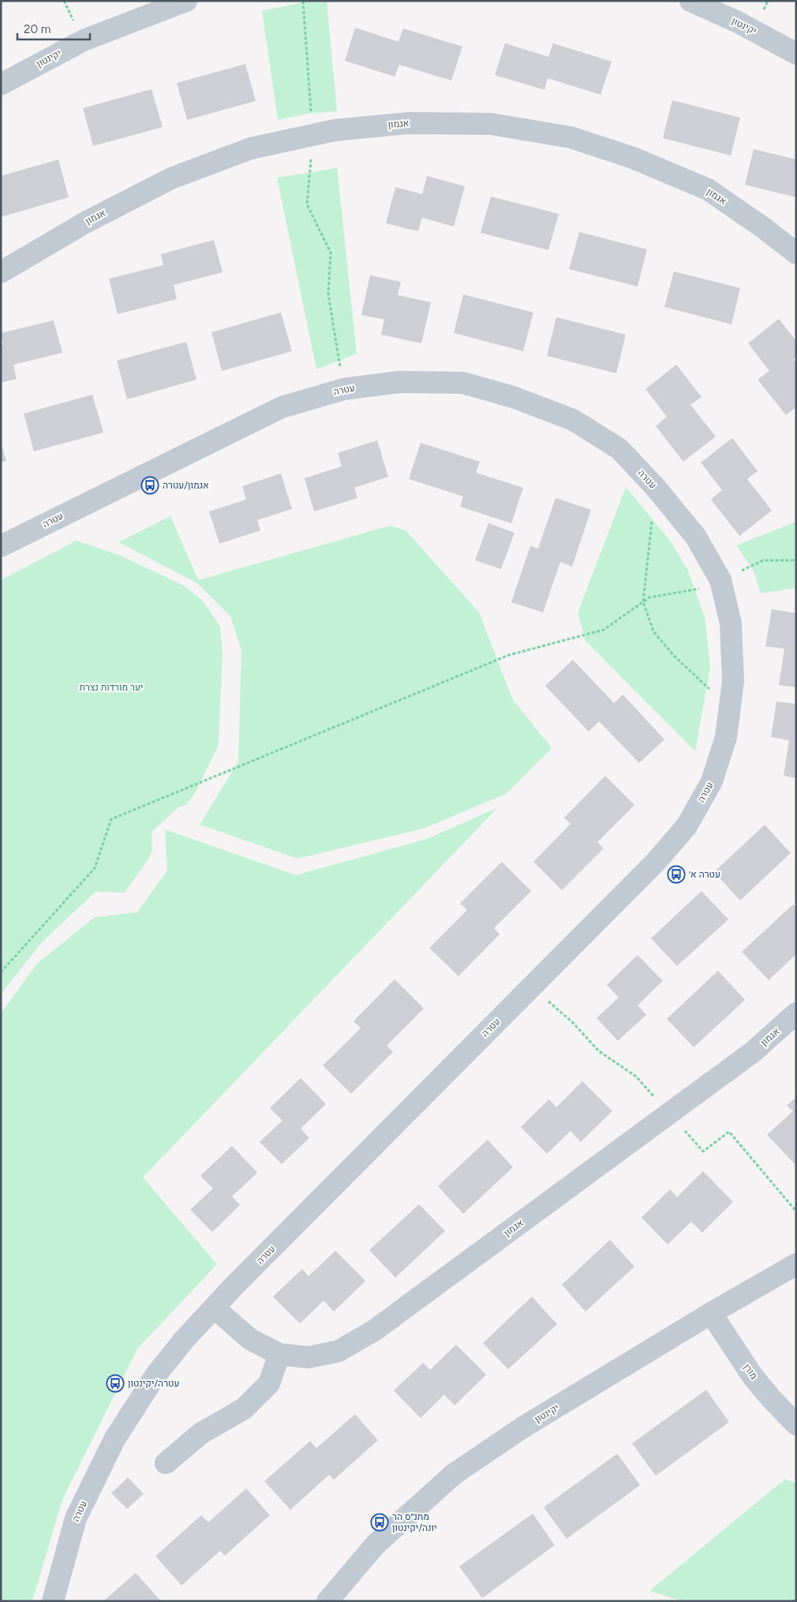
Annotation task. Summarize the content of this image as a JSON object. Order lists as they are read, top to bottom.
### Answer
{
  "streets": {
    "street": [
      "יקינטון",
      "אגמון",
      "עטרה",
      "מורן"
    ]
  },
  "crossings": [
    ["יקינטון", "מורן"],
    ["אגמון", "עטרה"]
  ],
  "parks": ["יער מורדות נצרת"],
  "places": {
    "bus stop": [
      "אגמון/עטרה",
      "עטרה א׳",
      "עטרה/יקינטון",
      "מתנ״ס הר יונה/יקינטון"
    ]
  },
  "scale_bar": "20 m"
}
